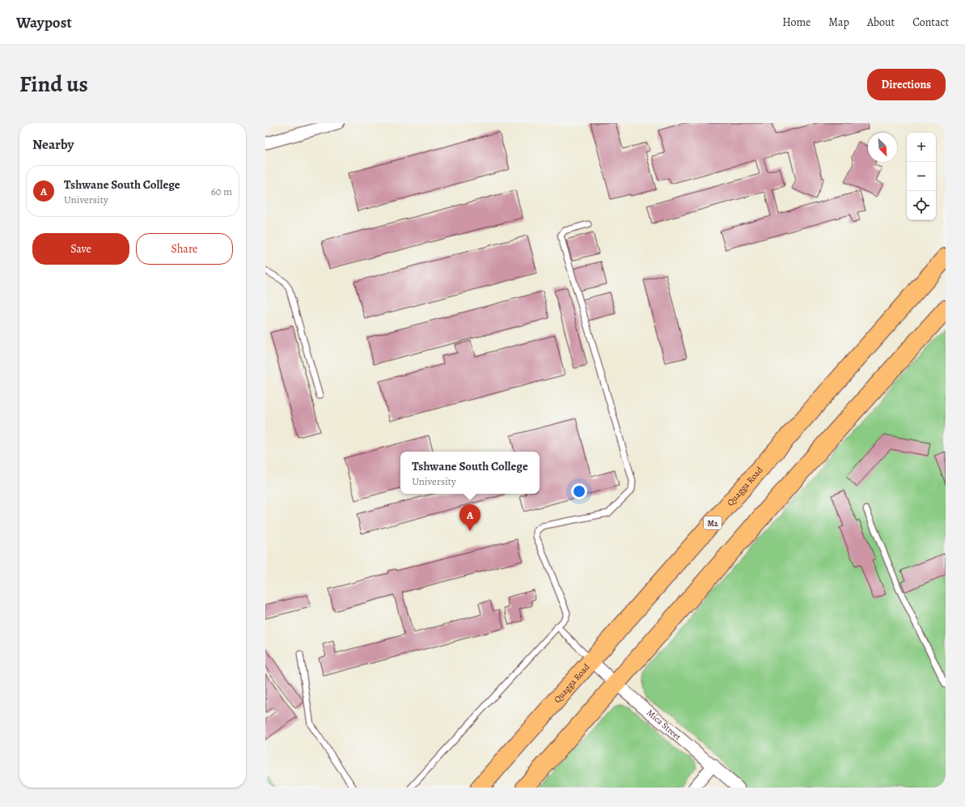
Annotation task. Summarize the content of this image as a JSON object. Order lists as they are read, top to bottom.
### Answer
{
  "streets": {
    "main road": ["Quagga Road", "M2"],
    "street": ["Mica Street"]
  },
  "crossings": [
    ["Quagga Road", "Mica Street"]
  ],
  "north": "bottom right",
  "page": {
    "header": "Waypost",
    "nav": [
      "Home",
      "Map",
      "About",
      "Contact"
    ],
    "title": "Find us",
    "buttons": [
      "Directions",
      ["Save", "Share"]
    ],
    "heading": "Nearby",
    "map_buttons": ["+", "−"],
    "list": [
      {
        "mark": "A",
        "name": "Tshwane South College",
        "note": "University",
        "value": "60 m"
      }
    ],
    "popup": ["Tshwane South College", "University"],
    "pins": "A"
  }
}
